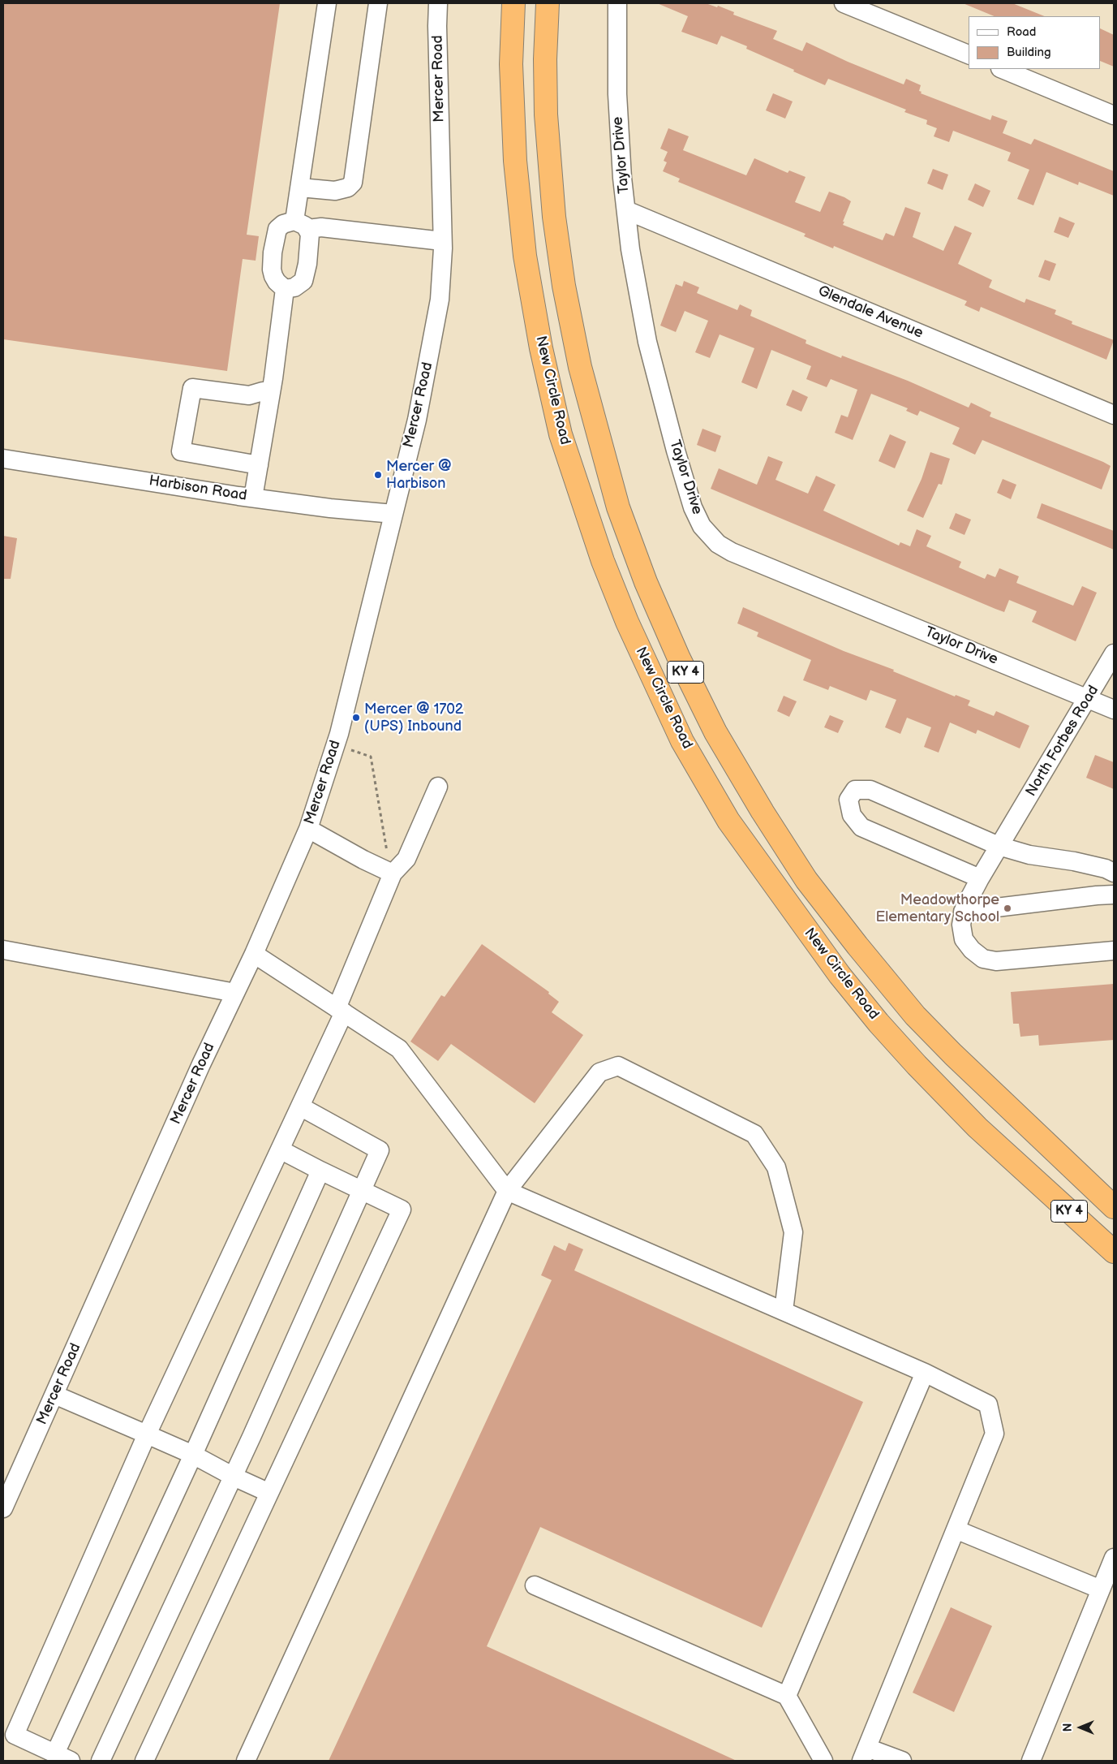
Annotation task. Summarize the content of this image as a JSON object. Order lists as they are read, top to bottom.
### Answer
{
  "streets": {
    "highway": ["New Circle Road", "KY 4"],
    "street": [
      "Mercer Road",
      "Taylor Drive",
      "Glendale Avenue",
      "Harbison Road",
      "North Forbes Road"
    ]
  },
  "crossings": [
    ["Mercer Road", "Harbison Road"],
    ["Taylor Drive", "Glendale Avenue"],
    ["Taylor Drive", "North Forbes Road"]
  ],
  "places": ["Mercer @ Harbison", "Mercer @ 1702 (UPS) Inbound", "Meadowthorpe Elementary School"],
  "legend": ["Road", "Building"],
  "north": "left"
}
